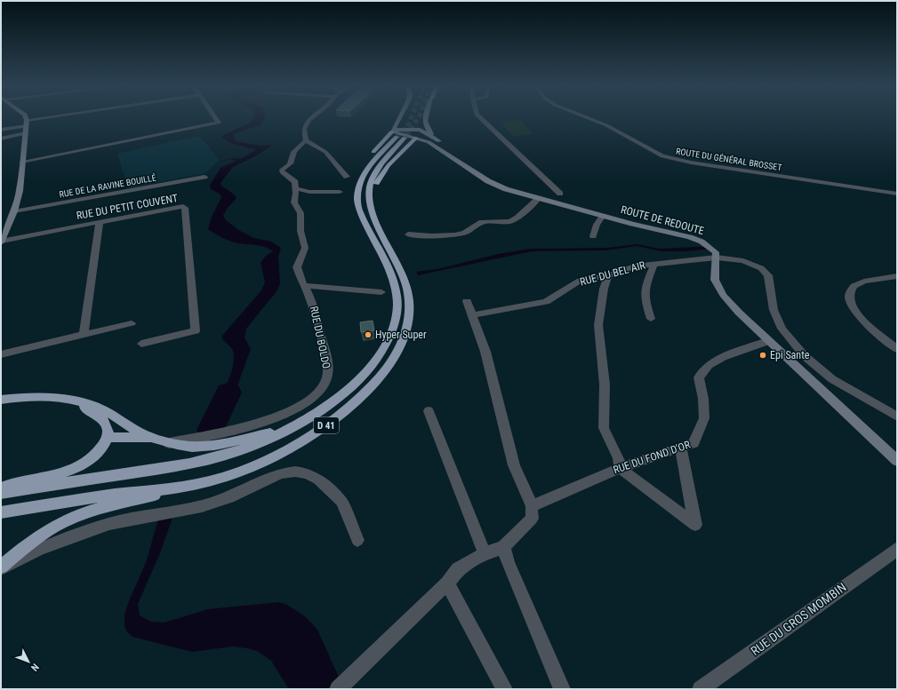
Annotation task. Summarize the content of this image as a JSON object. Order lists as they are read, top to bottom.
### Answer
{
  "streets": {
    "highway": ["D 41"],
    "main road": ["ROUTE DE REDOUTE"],
    "street": [
      "ROUTE DU GÉNÉRAL BROSSET",
      "RUE DE LA RAVINE BOUILLÉ",
      "RUE DU PETIT COUVENT",
      "RUE DU BEL AIR",
      "RUE DU BOLDO",
      "RUE DU FOND D'OR",
      "RUE DU GROS MOMBIN"
    ]
  },
  "crossings": [
    ["ROUTE DE REDOUTE", "RUE DU BEL AIR"]
  ],
  "places": ["Hyper Super", "Epi Sante"],
  "north": "bottom right"
}
